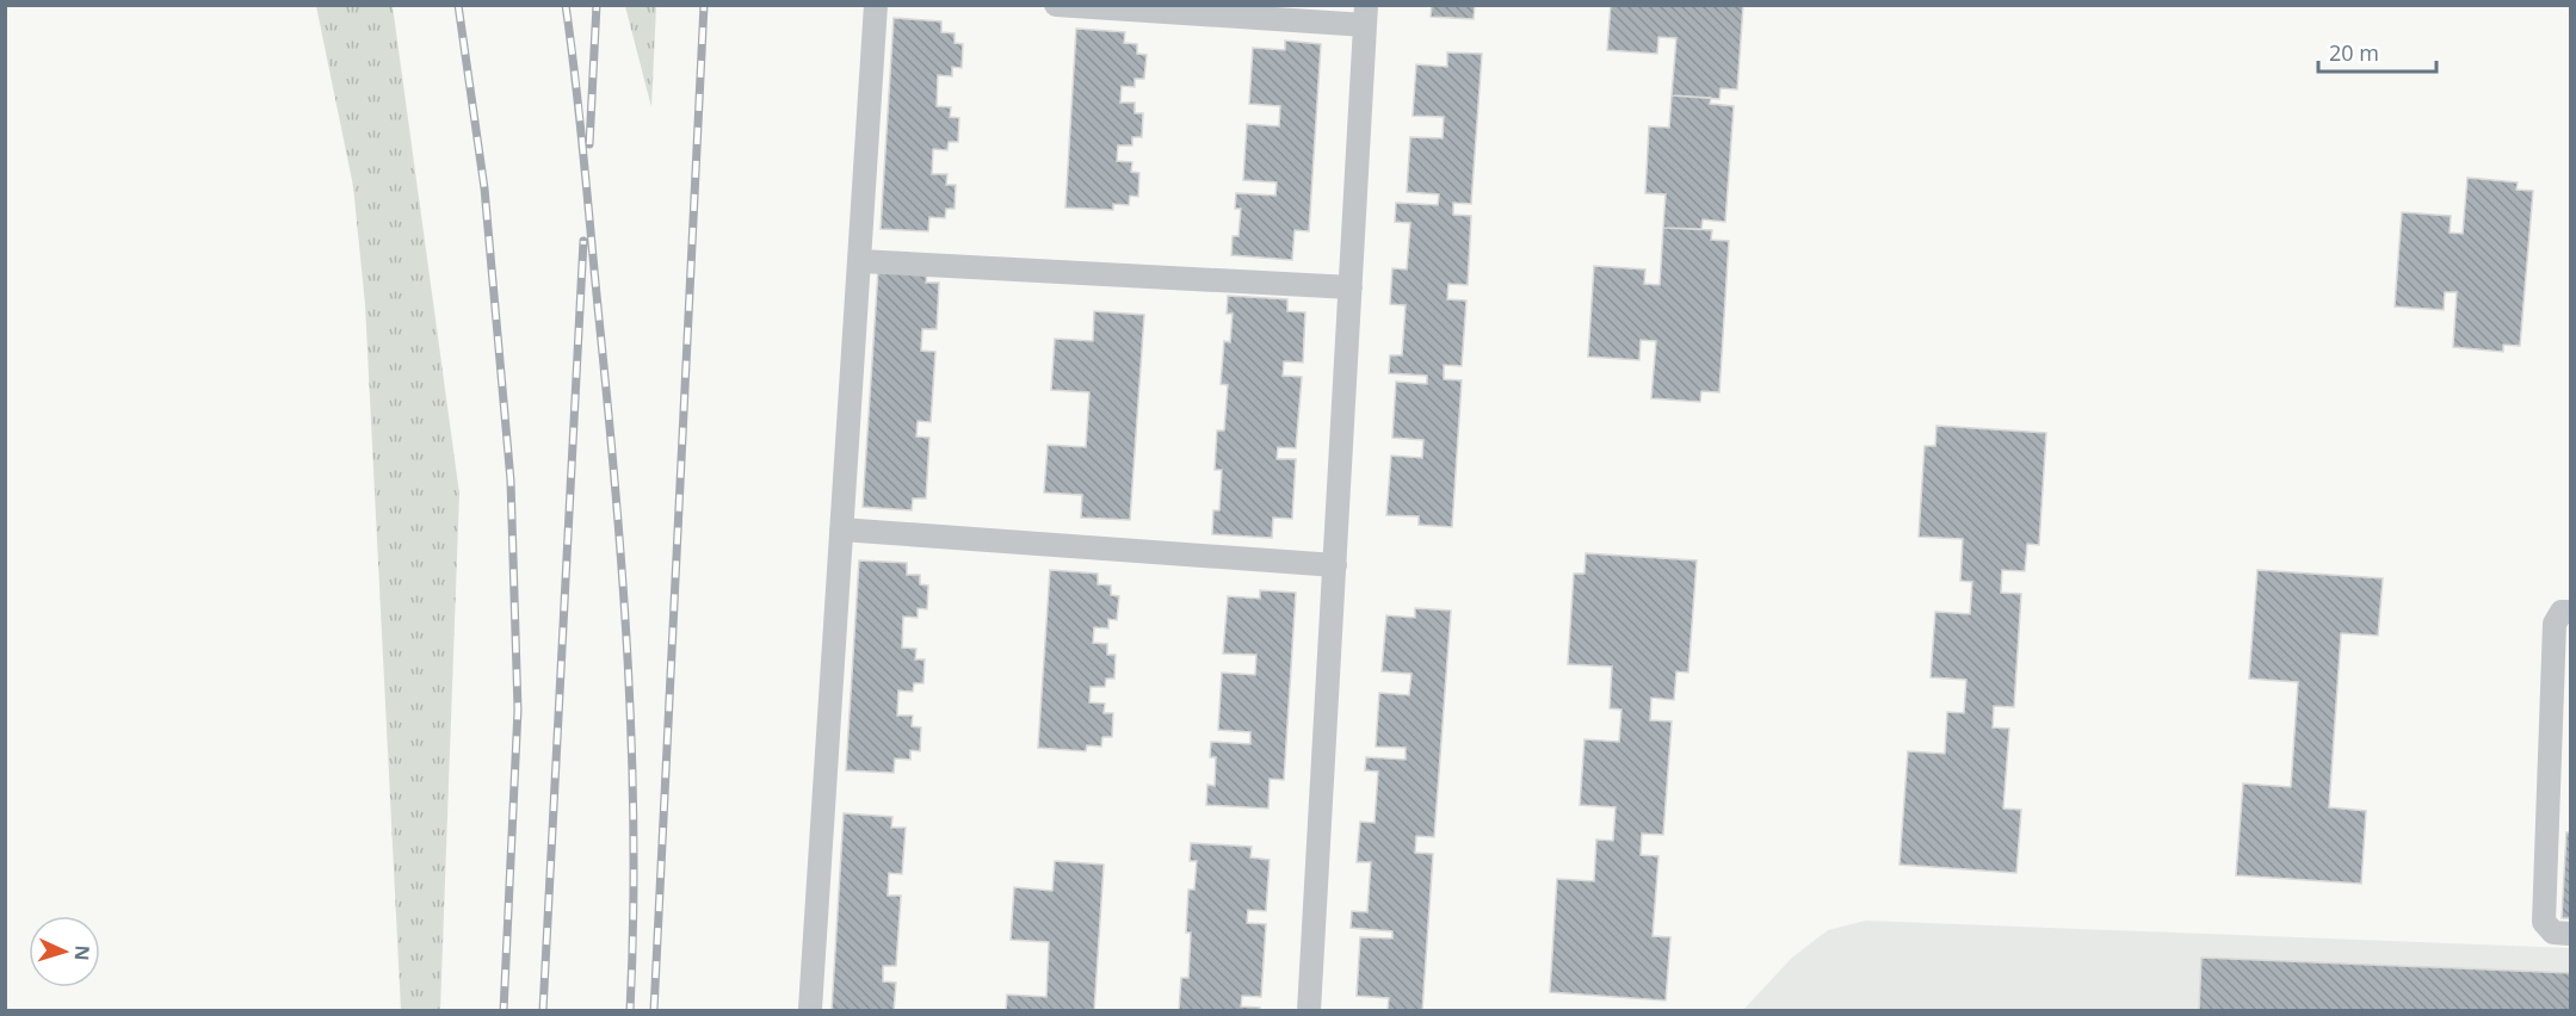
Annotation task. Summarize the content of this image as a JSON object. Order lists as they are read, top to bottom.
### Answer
{
  "scale_bar": "20 m",
  "north": "right"
}
